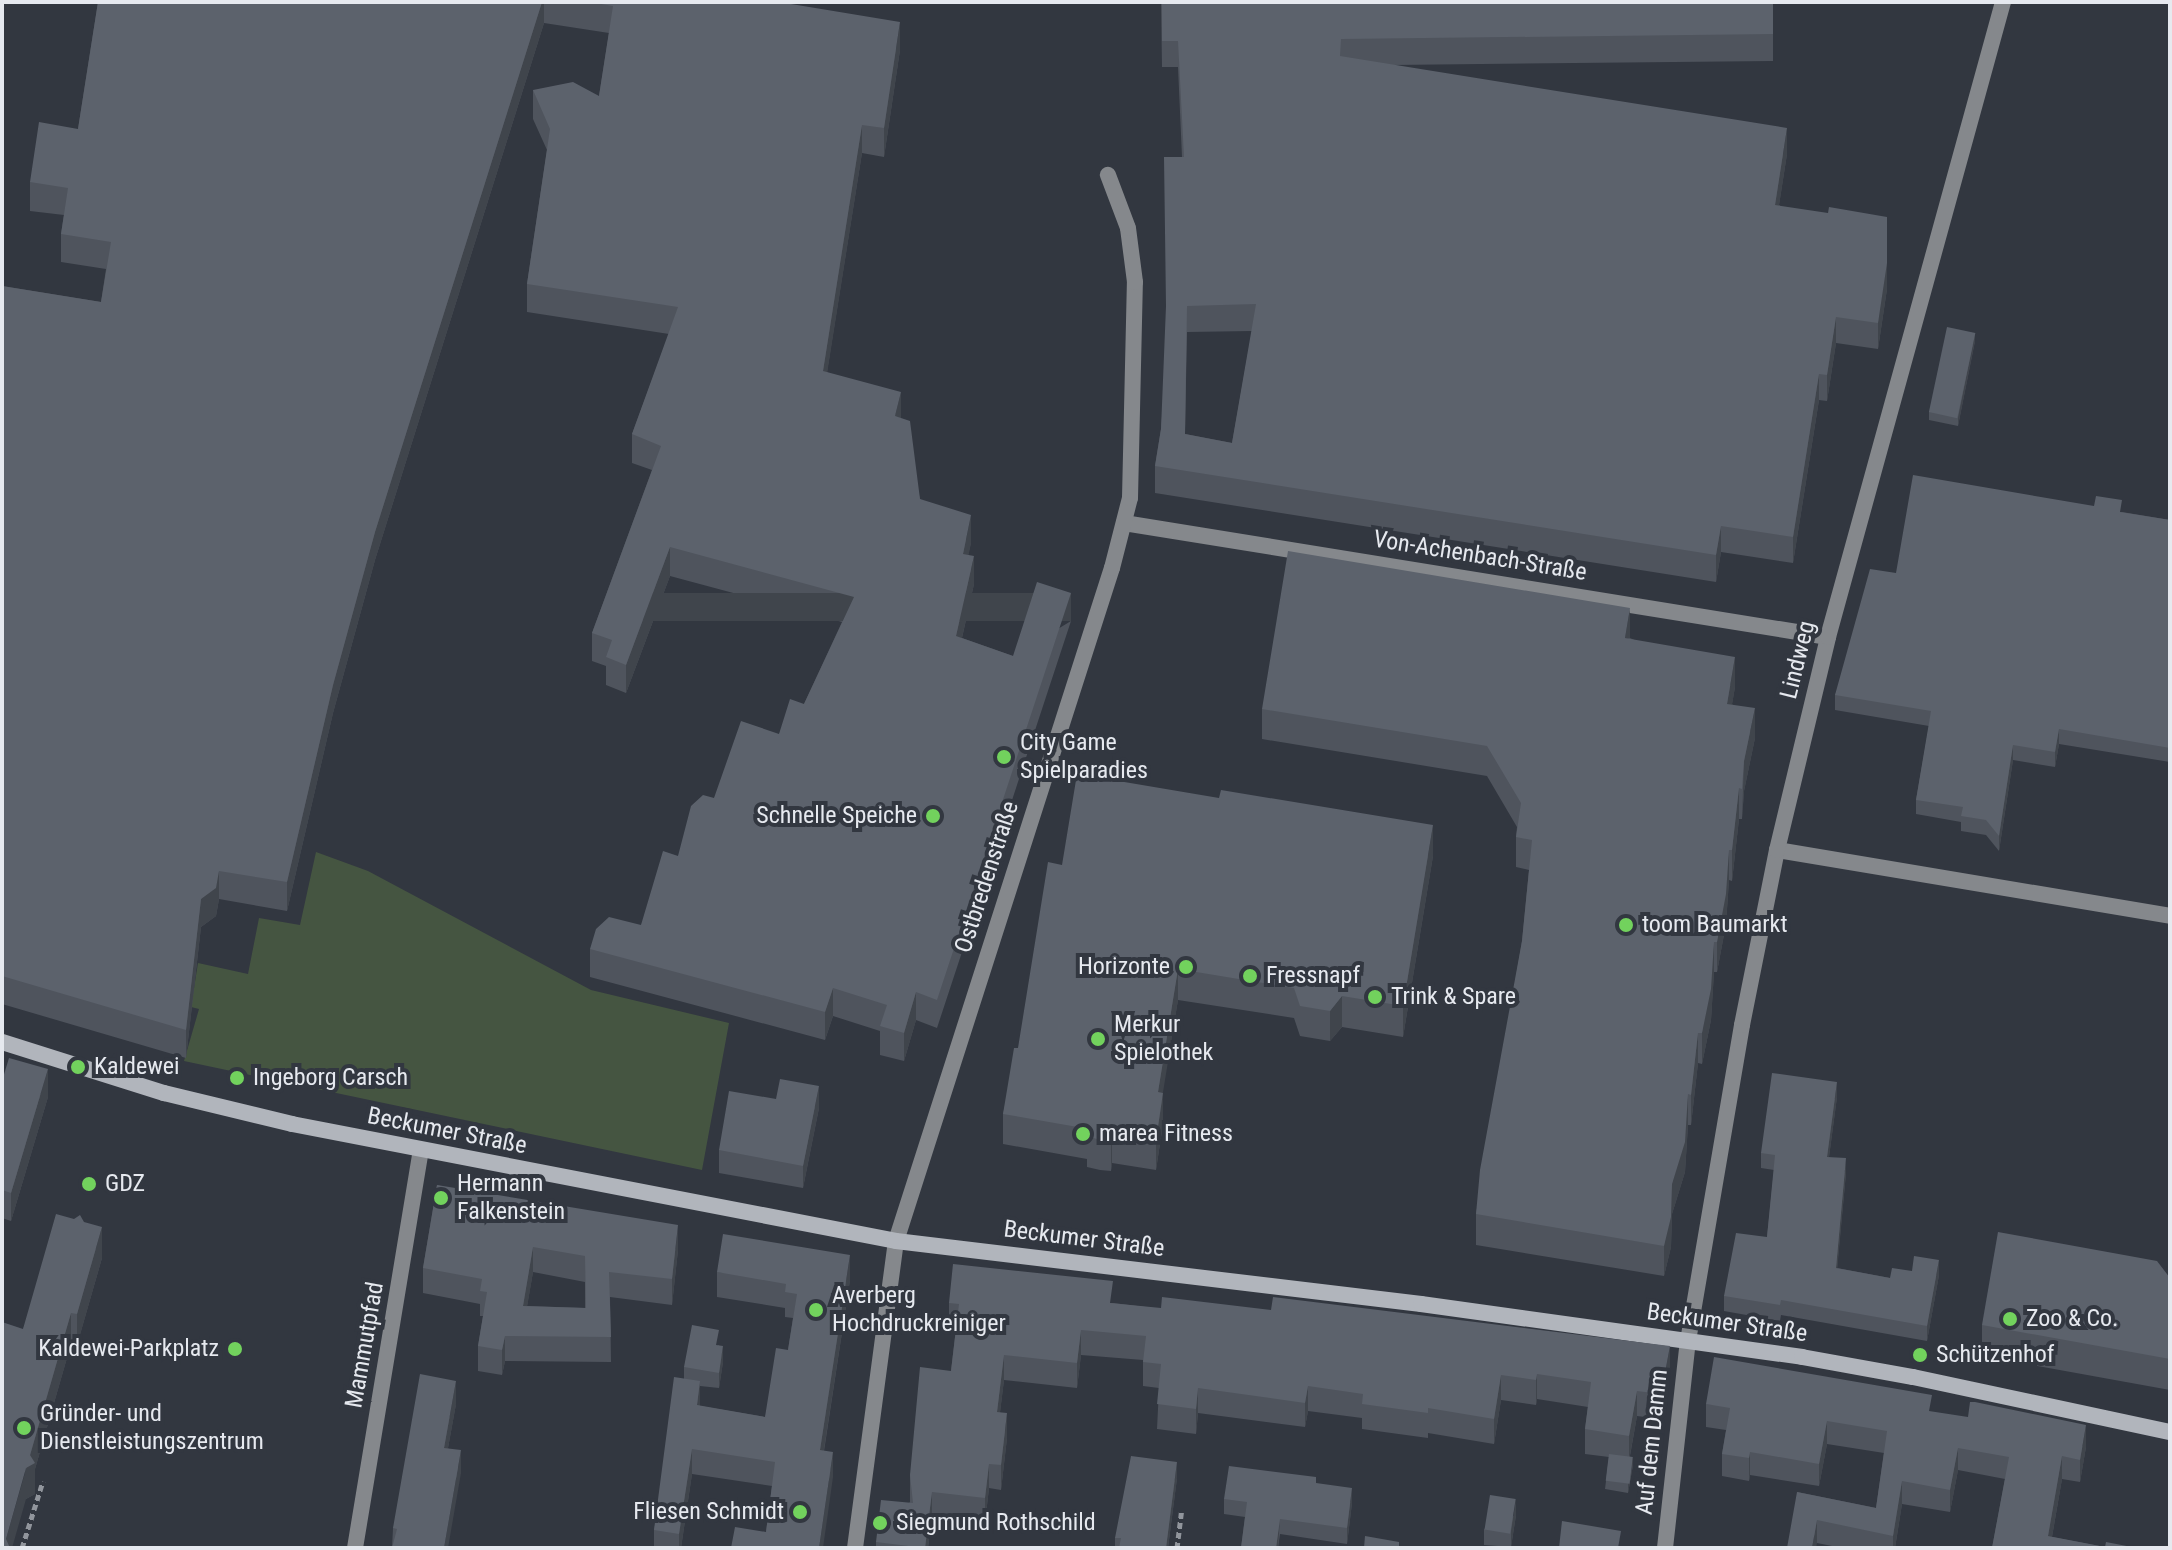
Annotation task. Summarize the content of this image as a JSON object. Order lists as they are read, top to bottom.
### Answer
{
  "streets": {
    "street": [
      "Von-Achenbach-Straße",
      "Lindweg",
      "Ostbredenstraße",
      "Beckumer Straße",
      "Mammutpfad",
      "Auf dem Damm"
    ]
  },
  "crossings": [
    ["Von-Achenbach-Straße", "Lindweg"],
    ["Von-Achenbach-Straße", "Ostbredenstraße"],
    ["Lindweg", "Beckumer Straße"],
    ["Lindweg", "Auf dem Damm"],
    ["Ostbredenstraße", "Beckumer Straße"],
    ["Beckumer Straße", "Mammutpfad"],
    ["Beckumer Straße", "Auf dem Damm"]
  ],
  "places": [
    "City Game Spielparadies",
    "Schnelle Speiche",
    "toom Baumarkt",
    "Horizonte",
    "Fressnapf",
    "Trink & Spare",
    "Merkur Spielothek",
    "Kaldewei",
    "Ingeborg Carsch",
    "marea Fitness",
    "GDZ",
    "Hermann Falkenstein",
    "Averberg Hochdruckreiniger",
    "Zoo & Co.",
    "Kaldewei-Parkplatz",
    "Schützenhof",
    "Gründer- und Dienstleistungszentrum",
    "Fliesen Schmidt",
    "Siegmund Rothschild"
  ]
}
